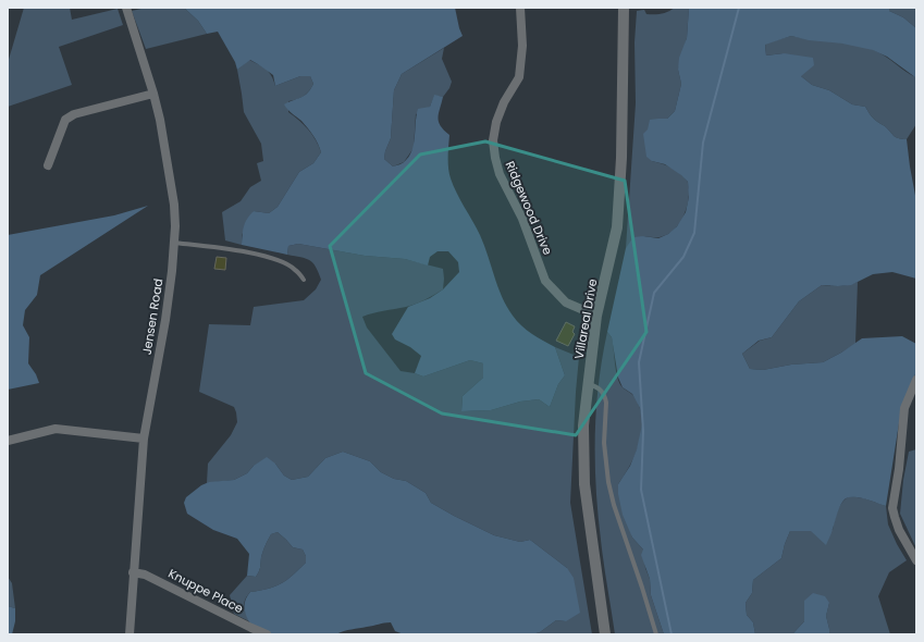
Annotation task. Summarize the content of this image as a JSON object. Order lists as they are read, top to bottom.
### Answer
{
  "streets": {
    "street": [
      "Ridgewood Drive",
      "Jensen Road",
      "Villareal Drive",
      "Knuppe Place"
    ]
  },
  "crossings": [
    ["Ridgewood Drive", "Villareal Drive"],
    ["Jensen Road", "Knuppe Place"]
  ]
}
